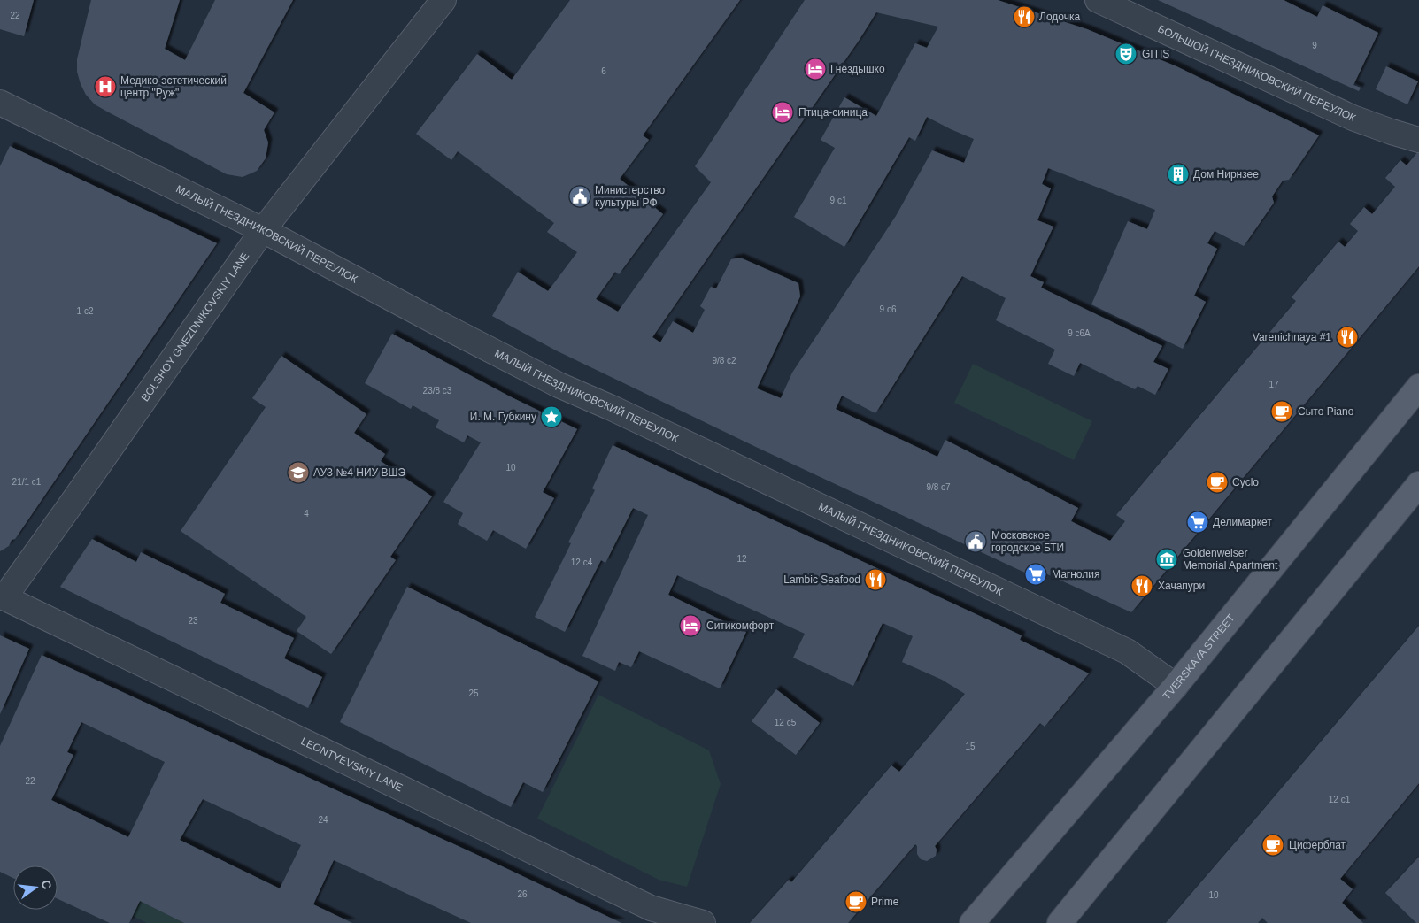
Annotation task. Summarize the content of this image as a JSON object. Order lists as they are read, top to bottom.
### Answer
{
  "streets": {
    "main road": ["TVERSKAYA STREET"],
    "street": [
      "БОЛЬШОЙ ГНЕЗДНИКОВСКИЙ ПЕРЕУЛОК",
      "МАЛЫЙ ГНЕЗДНИКОВСКИЙ ПЕРЕУЛОК",
      "BOLSHOY GNEZDNIKOVSKIY LANE",
      "LEONTYEVSKIY LANE"
    ]
  },
  "crossings": [
    ["МАЛЫЙ ГНЕЗДНИКОВСКИЙ ПЕРЕУЛОК", "BOLSHOY GNEZDNIKOVSKIY LANE"],
    ["МАЛЫЙ ГНЕЗДНИКОВСКИЙ ПЕРЕУЛОК", "TVERSKAYA STREET"],
    ["BOLSHOY GNEZDNIKOVSKIY LANE", "LEONTYEVSKIY LANE"]
  ],
  "places": {
    "restaurant": [
      "Лодочка",
      "Varenichnaya #1",
      "Lambic Seafood",
      "Хачапури"
    ],
    "theatre": ["GITIS"],
    "hotel": ["Гнёздышко", "Птица-синица", "Ситикомфорт"],
    "hospital": ["Медико-эстетический центр \"Руж\""],
    "building": ["Дом Нирнзее"],
    "public building": ["Министерство культуры РФ", "Московское городское БТИ"],
    "cafe": [
      "Сыто Piano",
      "Cyclo",
      "Циферблат",
      "Prime"
    ],
    "place": ["И. М. Губкину"],
    "school or university": ["АУЗ №4 НИУ ВШЭ"],
    "supermarket": ["Делимаркет", "Магнолия"],
    "museum": ["Goldenweiser Memorial Apartment"]
  },
  "house_numbers": [
    "22",
    "9",
    "6",
    "9 с1",
    "9 с6",
    "1 с2",
    "9 с6А",
    "9/8 с2",
    "17",
    "23/8 с3",
    "10",
    "21/1 с1",
    "9/8 с7",
    "4",
    "12",
    "12 с4",
    "23",
    "25",
    "12 с5",
    "15",
    "22",
    "12 с1",
    "24",
    "26",
    "10"
  ],
  "north": "right"
}
